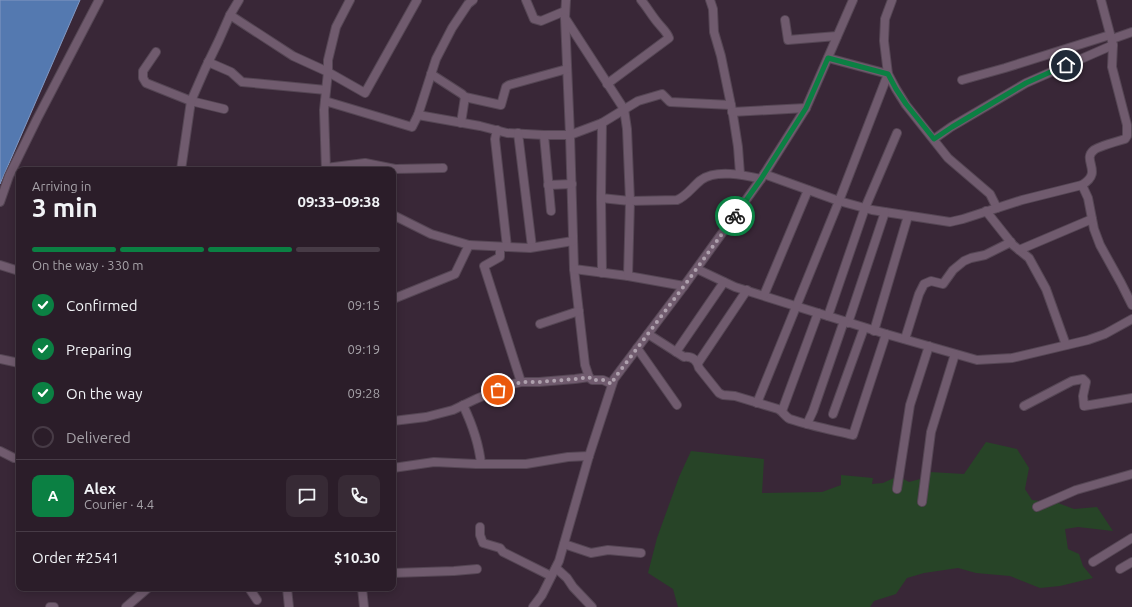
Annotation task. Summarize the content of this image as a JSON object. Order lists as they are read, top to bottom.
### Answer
{
  "page": {
    "heading": ["3 min", "Arriving in", "09:33–09:38"],
    "panel": [
      "Alex",
      "Courier · 4.4",
      "Order #2541",
      "$10.30"
    ],
    "bar": "On the way · 330 m",
    "list": [
      ["Confirmed", "09:15"],
      ["Preparing", "09:19"],
      ["On the way", "09:28"],
      "Delivered"
    ],
    "round": "A"
  }
}
